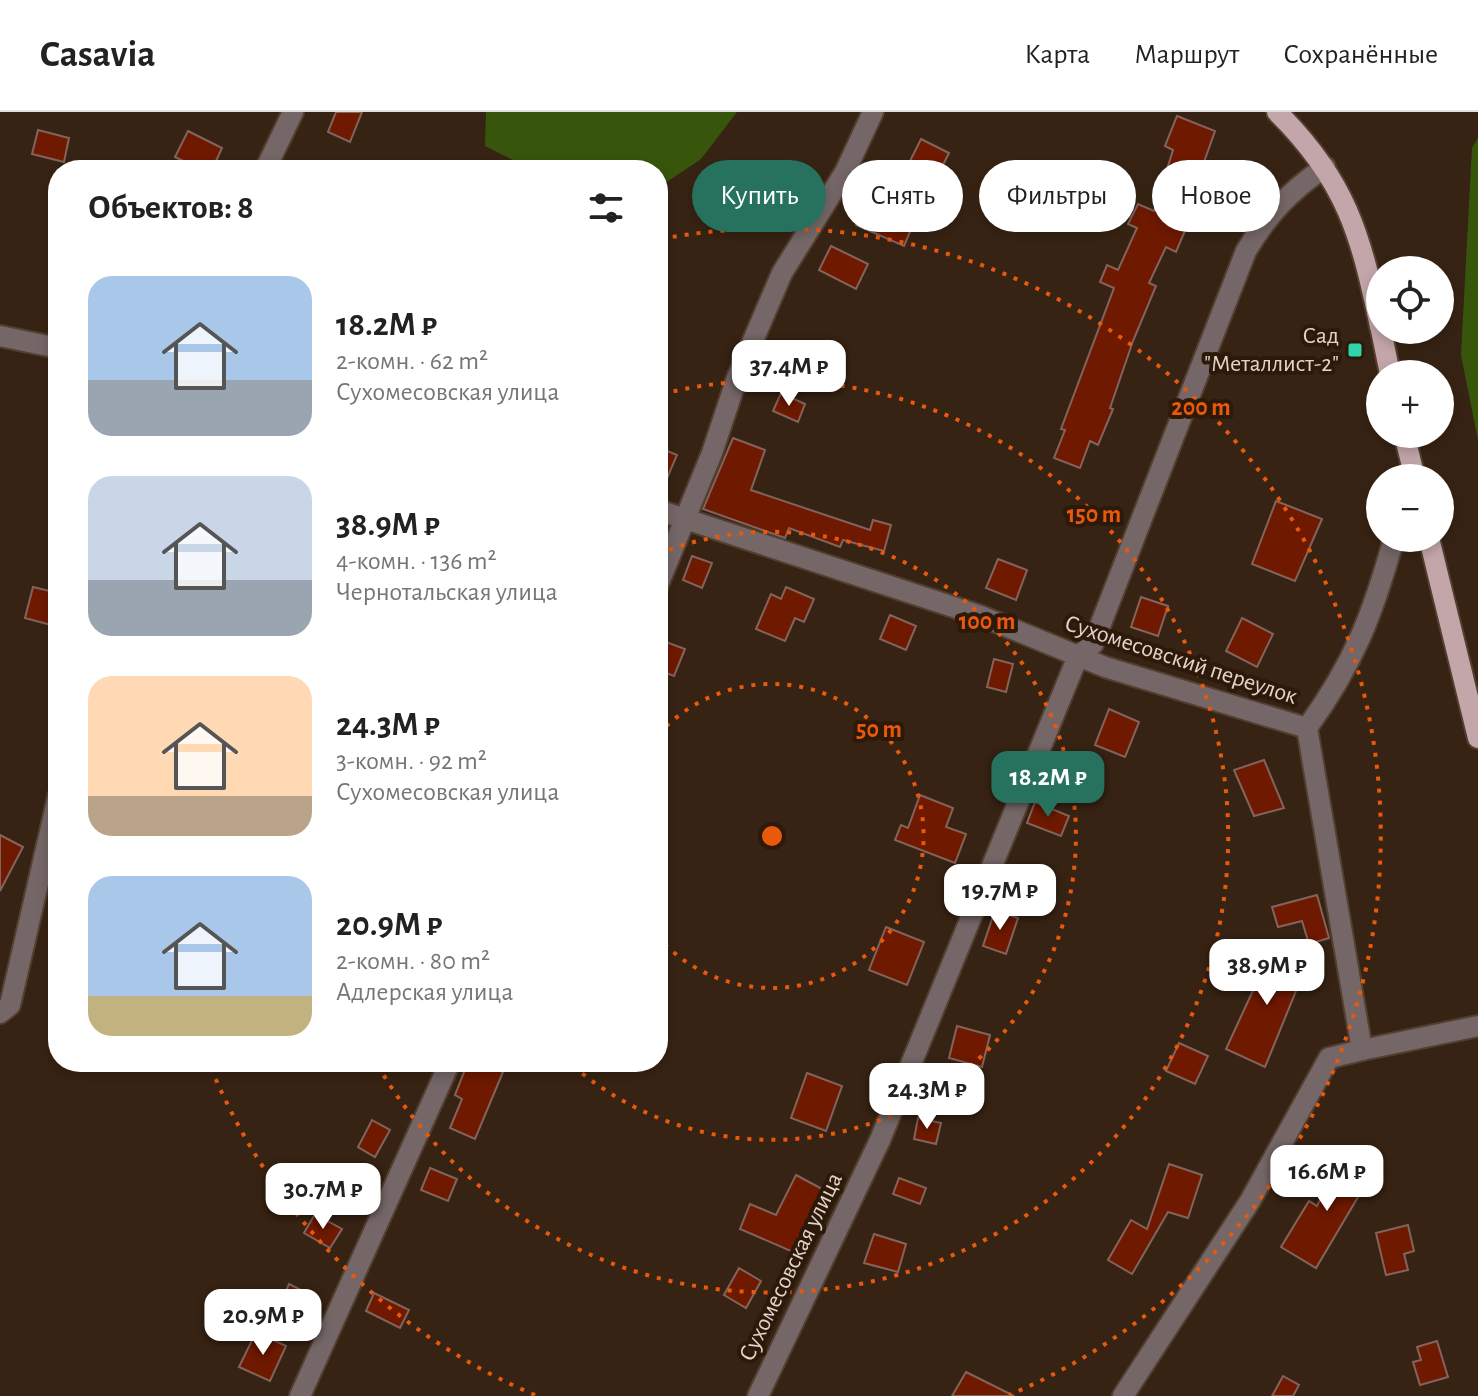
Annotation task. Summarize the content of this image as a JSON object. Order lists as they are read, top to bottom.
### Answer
{
  "streets": {
    "street": ["Сухомесовский переулок", "Сухомесовская улица"]
  },
  "crossings": [
    ["Сухомесовский переулок", "Сухомесовская улица"]
  ],
  "places": {
    "transit": ["Сад \"Металлист-2\""]
  },
  "page": {
    "header": "Casavia",
    "nav": ["Карта", "Маршрут", "Сохранённые"],
    "chip": [
      "Купить",
      "Снять",
      "Фильтры",
      "Новое"
    ],
    "heading": "Объектов: 8",
    "map_buttons": ["+", "−"],
    "list": [
      {
        "name": "18.2M ₽",
        "note": "2-комн. · 62 m² · Сухомесовская улица"
      },
      {
        "name": "38.9M ₽",
        "note": "4-комн. · 136 m² · Чернотальская улица"
      },
      {
        "name": "24.3M ₽",
        "note": "3-комн. · 92 m² · Сухомесовская улица"
      },
      {
        "name": "20.9M ₽",
        "note": "2-комн. · 80 m² · Адлерская улица"
      }
    ],
    "price": [
      "37.4M ₽",
      "18.2M ₽",
      "19.7M ₽",
      "38.9M ₽",
      "24.3M ₽",
      "16.6M ₽",
      "30.7M ₽",
      "20.9M ₽"
    ]
  },
  "rings": [
    "200 m",
    "150 m",
    "100 m",
    "50 m"
  ]
}
